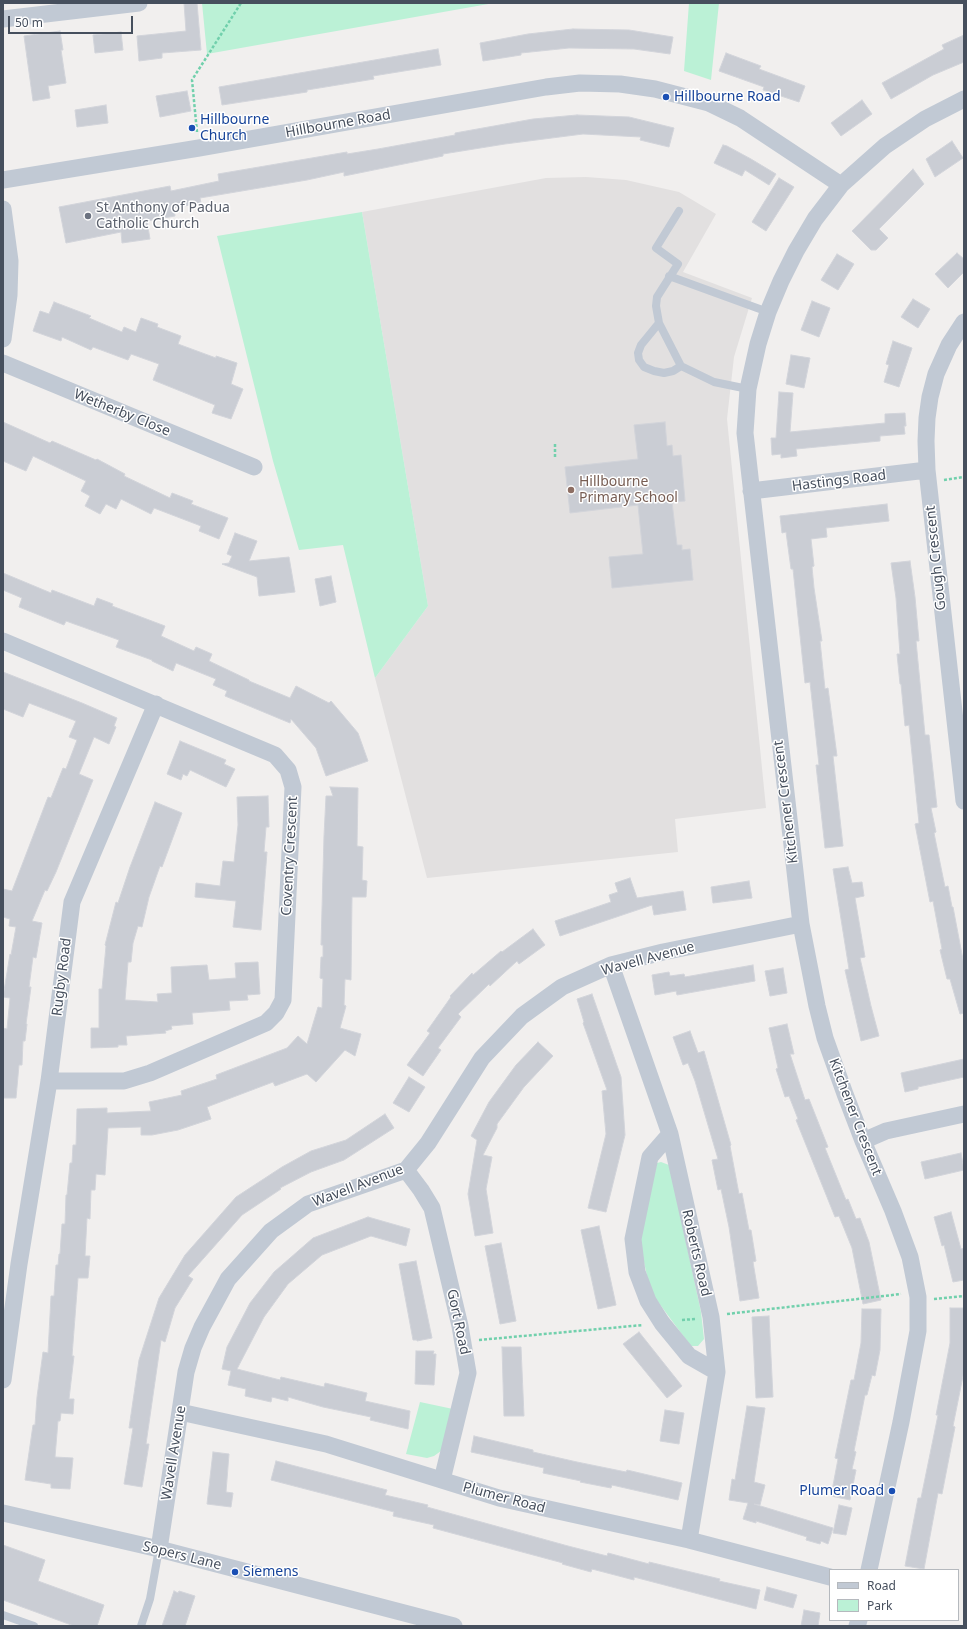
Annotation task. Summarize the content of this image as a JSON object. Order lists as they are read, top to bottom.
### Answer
{
  "streets": {
    "street": [
      "Hillbourne Road",
      "Wetherby Close",
      "Hastings Road",
      "Gough Crescent",
      "Kitchener Crescent",
      "Coventry Crescent",
      "Wavell Avenue",
      "Rugby Road",
      "Roberts Road",
      "Gort Road",
      "Plumer Road",
      "Sopers Lane"
    ]
  },
  "crossings": [
    ["Hillbourne Road", "Kitchener Crescent"],
    ["Hastings Road", "Gough Crescent"],
    ["Hastings Road", "Kitchener Crescent"],
    ["Kitchener Crescent", "Wavell Avenue"],
    ["Coventry Crescent", "Rugby Road"],
    ["Wavell Avenue", "Roberts Road"],
    ["Wavell Avenue", "Gort Road"],
    ["Wavell Avenue", "Plumer Road"],
    ["Wavell Avenue", "Sopers Lane"],
    ["Roberts Road", "Plumer Road"],
    ["Gort Road", "Plumer Road"]
  ],
  "places": [
    "Hillbourne Road",
    "Hillbourne Church",
    "St Anthony of Padua Catholic Church",
    "Hillbourne Primary School",
    "Plumer Road",
    "Siemens"
  ],
  "legend": ["Road", "Park"],
  "scale_bar": "50 m"
}
